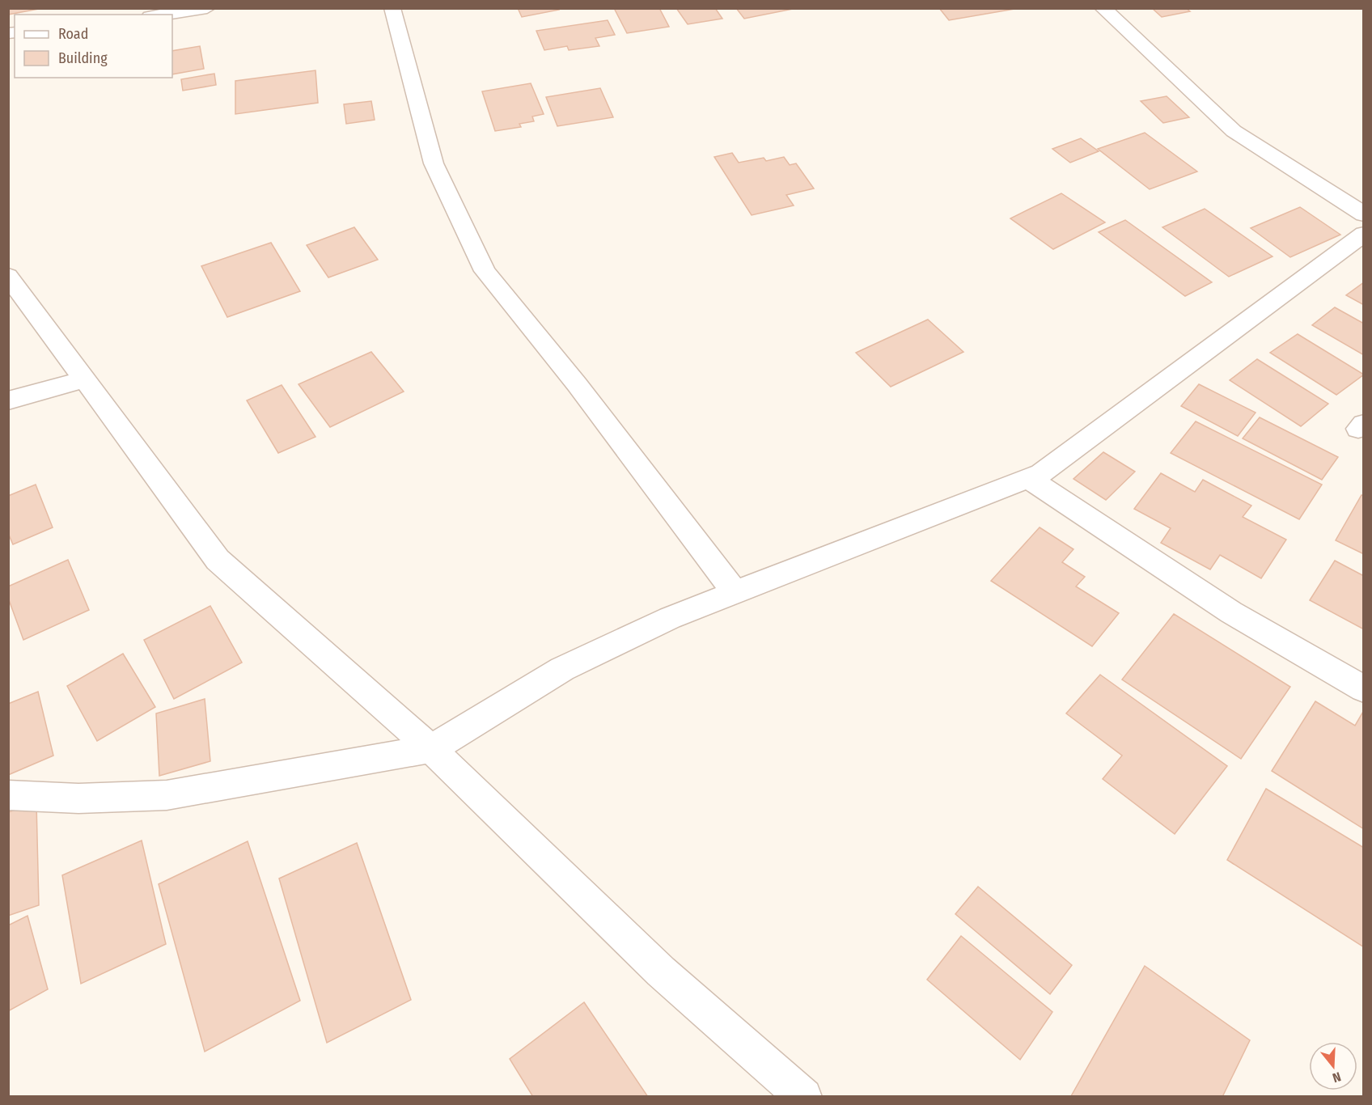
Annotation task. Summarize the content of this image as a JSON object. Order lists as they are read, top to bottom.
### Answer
{
  "legend": ["Road", "Building"],
  "north": "bottom"
}
